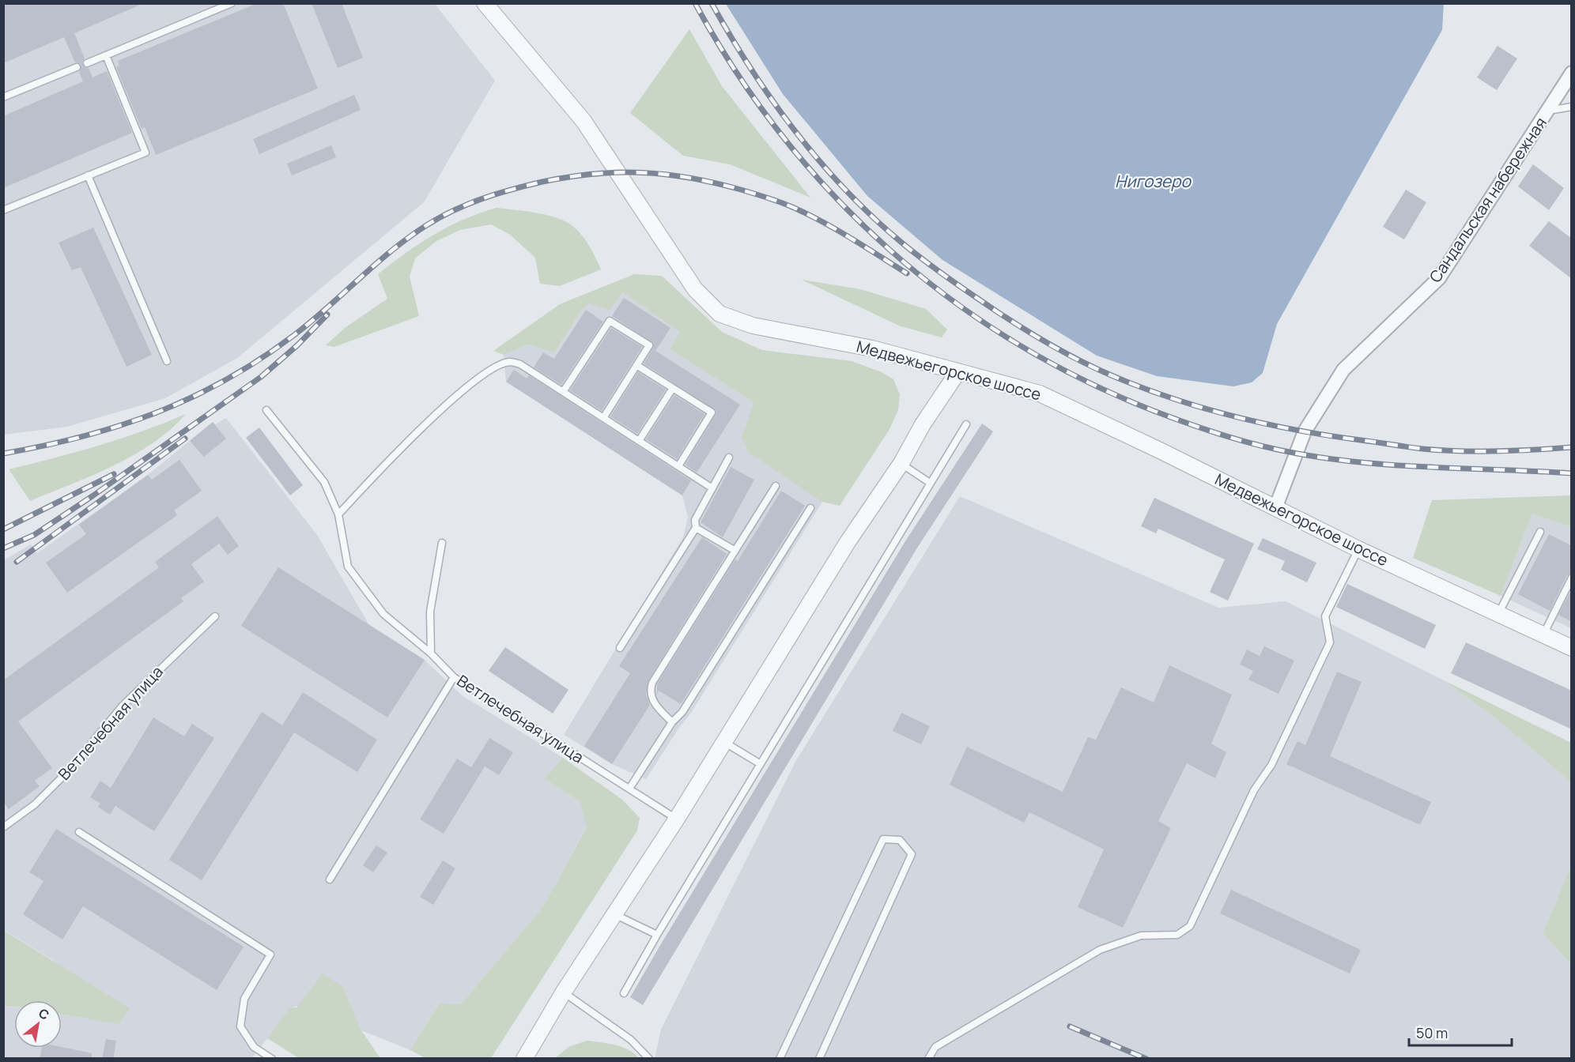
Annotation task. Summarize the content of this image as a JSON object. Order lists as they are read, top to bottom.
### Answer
{
  "streets": {
    "street": ["Сандальская набережная", "Медвежьегорское шоссе"],
    "lane": ["Ветлечебная улица"]
  },
  "crossings": [
    ["Сандальская набережная", "Медвежьегорское шоссе"]
  ],
  "water": ["Нигозеро"],
  "scale_bar": "50 m",
  "north": "top right"
}
